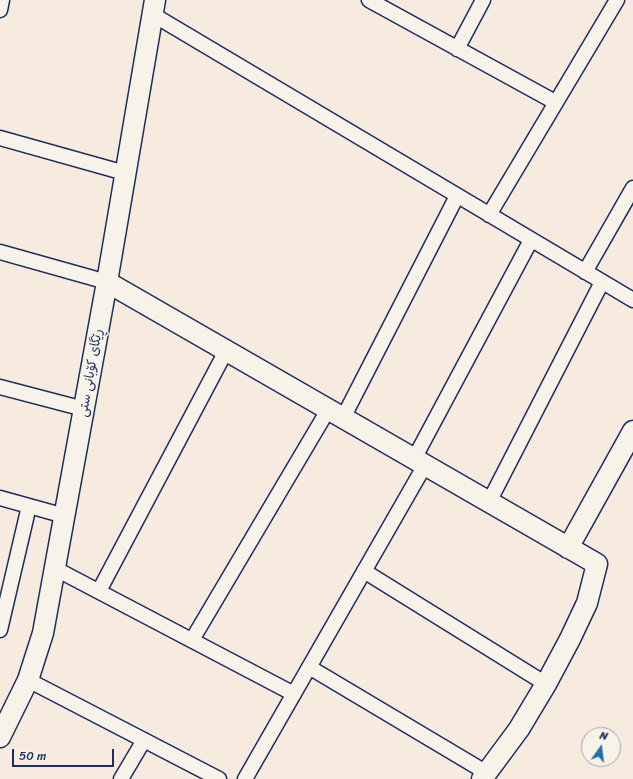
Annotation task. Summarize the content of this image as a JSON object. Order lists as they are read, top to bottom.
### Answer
{
  "streets": {
    "street": ["ڕێگای کۆبانی ستی"]
  },
  "scale_bar": "50 m",
  "north": "top"
}
